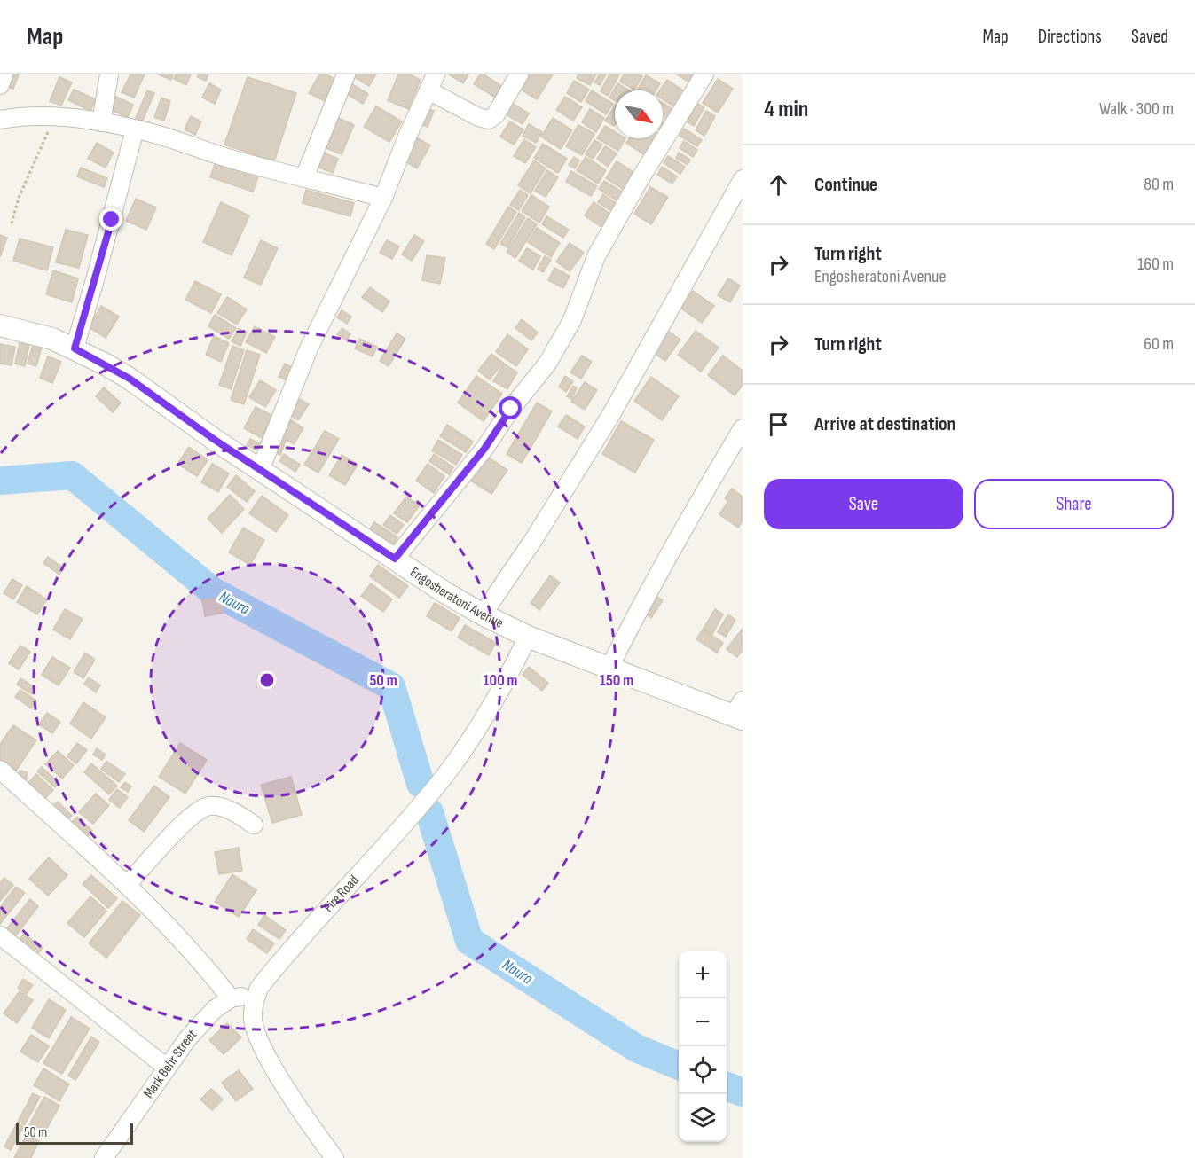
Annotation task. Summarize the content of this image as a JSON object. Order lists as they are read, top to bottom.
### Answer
{
  "streets": {
    "street": ["Engosheratoni Avenue", "Fire Road", "Mark Behr Street"]
  },
  "crossings": [
    ["Engosheratoni Avenue", "Fire Road"],
    ["Fire Road", "Mark Behr Street"]
  ],
  "water": ["Naura"],
  "scale_bar": "50 m",
  "north": "bottom right",
  "page": {
    "header": "Map",
    "nav": ["Map", "Directions", "Saved"],
    "heading": ["4 min", "Walk · 300 m"],
    "list": [
      ["Continue", "80 m"],
      ["Turn right", "Engosheratoni Avenue", "160 m"],
      ["Turn right", "60 m"],
      "Arrive at destination"
    ],
    "buttons": ["Save", "Share"],
    "map_buttons": ["+", "−"],
    "scale": "50 m"
  },
  "rings": ["50 m", "100 m", "150 m"]
}
